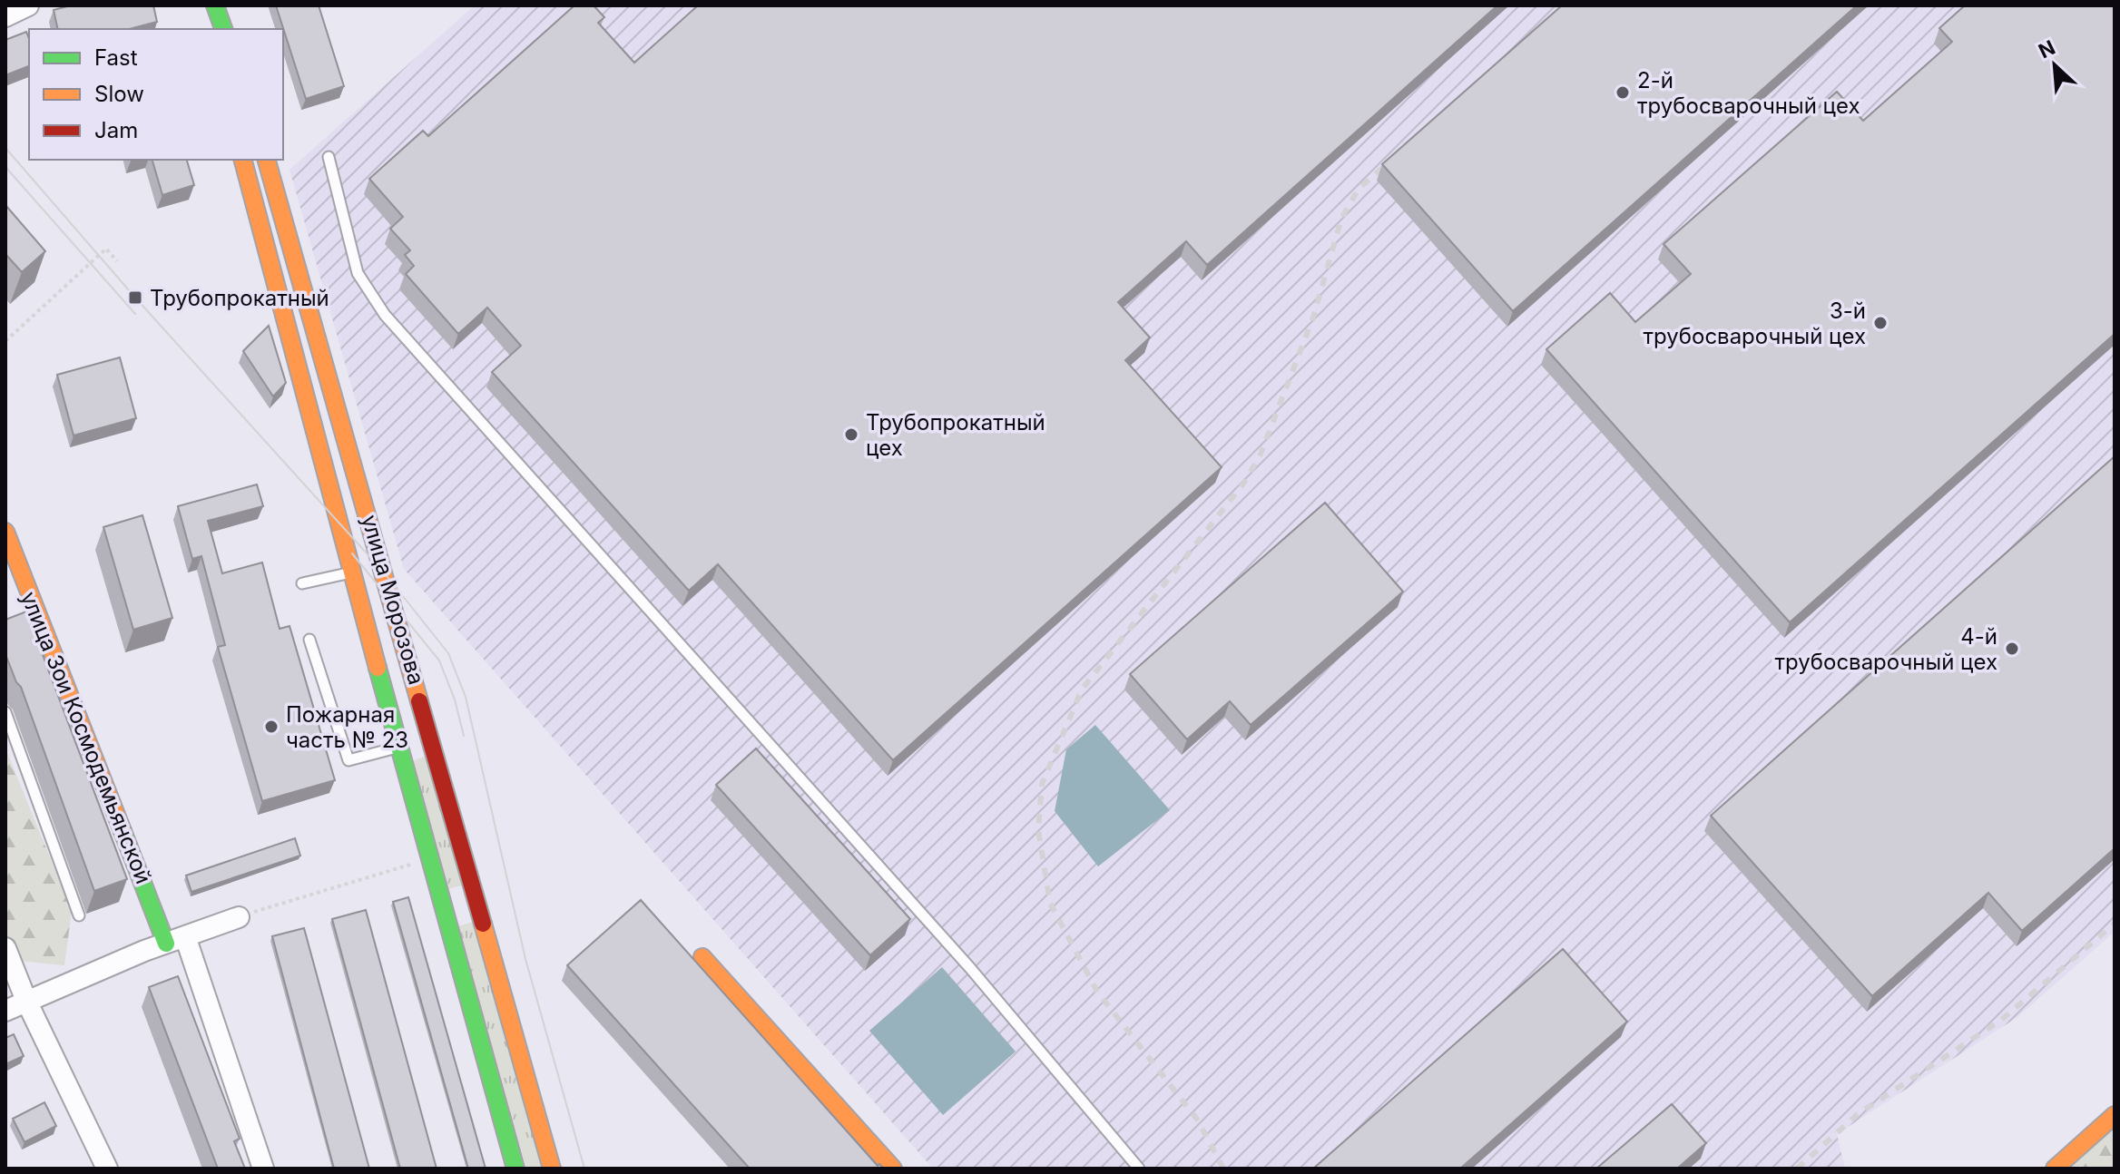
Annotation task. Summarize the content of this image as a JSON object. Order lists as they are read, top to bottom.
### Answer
{
  "streets": {
    "main road": ["улица Морозова", "улица Зои Космодемьянской"]
  },
  "places": {
    "other": [
      "2-й трубосварочный цех",
      "3-й трубосварочный цех",
      "Трубопрокатный цех",
      "4-й трубосварочный цех",
      "Пожарная часть № 23"
    ],
    "transit": ["Трубопрокатный"]
  },
  "legend": ["Fast", "Slow", "Jam"],
  "north": "top left"
}
